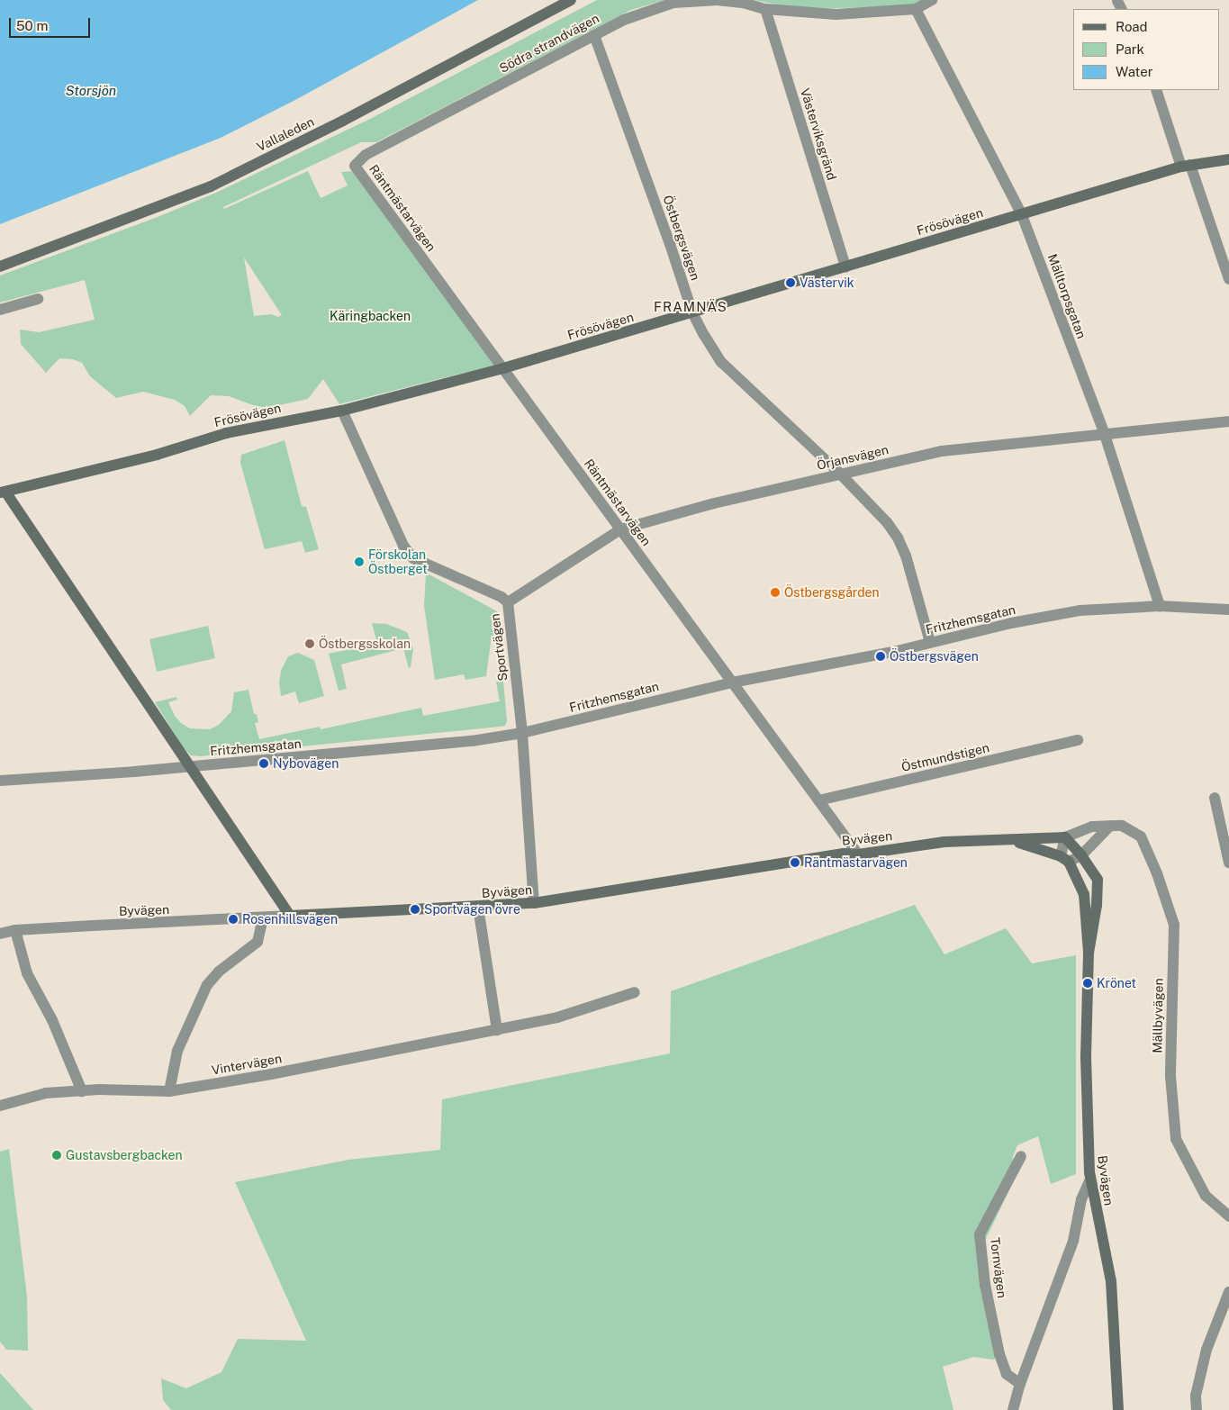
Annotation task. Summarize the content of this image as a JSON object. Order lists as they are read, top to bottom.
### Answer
{
  "streets": {
    "street": [
      "Södra strandvägen",
      "Vallaleden",
      "Västerviksgränd",
      "Räntmästarvägen",
      "Frösövägen",
      "Östbergsvägen",
      "Mälltorpsgatan",
      "Örjansvägen",
      "Fritzhemsgatan",
      "Sportvägen",
      "Östmundstigen",
      "Byvägen",
      "Mällbyvägen",
      "Vintervägen",
      "Tornvägen"
    ]
  },
  "crossings": [
    ["Södra strandvägen", "Västerviksgränd"],
    ["Södra strandvägen", "Räntmästarvägen"],
    ["Södra strandvägen", "Östbergsvägen"],
    ["Södra strandvägen", "Mälltorpsgatan"],
    ["Västerviksgränd", "Frösövägen"],
    ["Räntmästarvägen", "Frösövägen"],
    ["Räntmästarvägen", "Örjansvägen"],
    ["Räntmästarvägen", "Fritzhemsgatan"],
    ["Räntmästarvägen", "Östmundstigen"],
    ["Räntmästarvägen", "Byvägen"],
    ["Frösövägen", "Östbergsvägen"],
    ["Frösövägen", "Mälltorpsgatan"],
    ["Frösövägen", "Sportvägen"],
    ["Östbergsvägen", "Örjansvägen"],
    ["Östbergsvägen", "Fritzhemsgatan"],
    ["Mälltorpsgatan", "Örjansvägen"],
    ["Mälltorpsgatan", "Fritzhemsgatan"],
    ["Örjansvägen", "Sportvägen"],
    ["Fritzhemsgatan", "Sportvägen"],
    ["Sportvägen", "Byvägen"],
    ["Byvägen", "Mällbyvägen"]
  ],
  "districts": ["FRAMNÄS"],
  "water": ["Storsjön"],
  "parks": ["Käringbacken"],
  "places": [
    "Västervik",
    "Förskolan Östberget",
    "Östbergsgården",
    "Östbergsskolan",
    "Östbergsvägen",
    "Nybovägen",
    "Räntmästarvägen",
    "Sportvägen övre",
    "Rosenhillsvägen",
    "Krönet",
    "Gustavsbergbacken"
  ],
  "legend": ["Road", "Park", "Water"],
  "scale_bar": "50 m"
}
